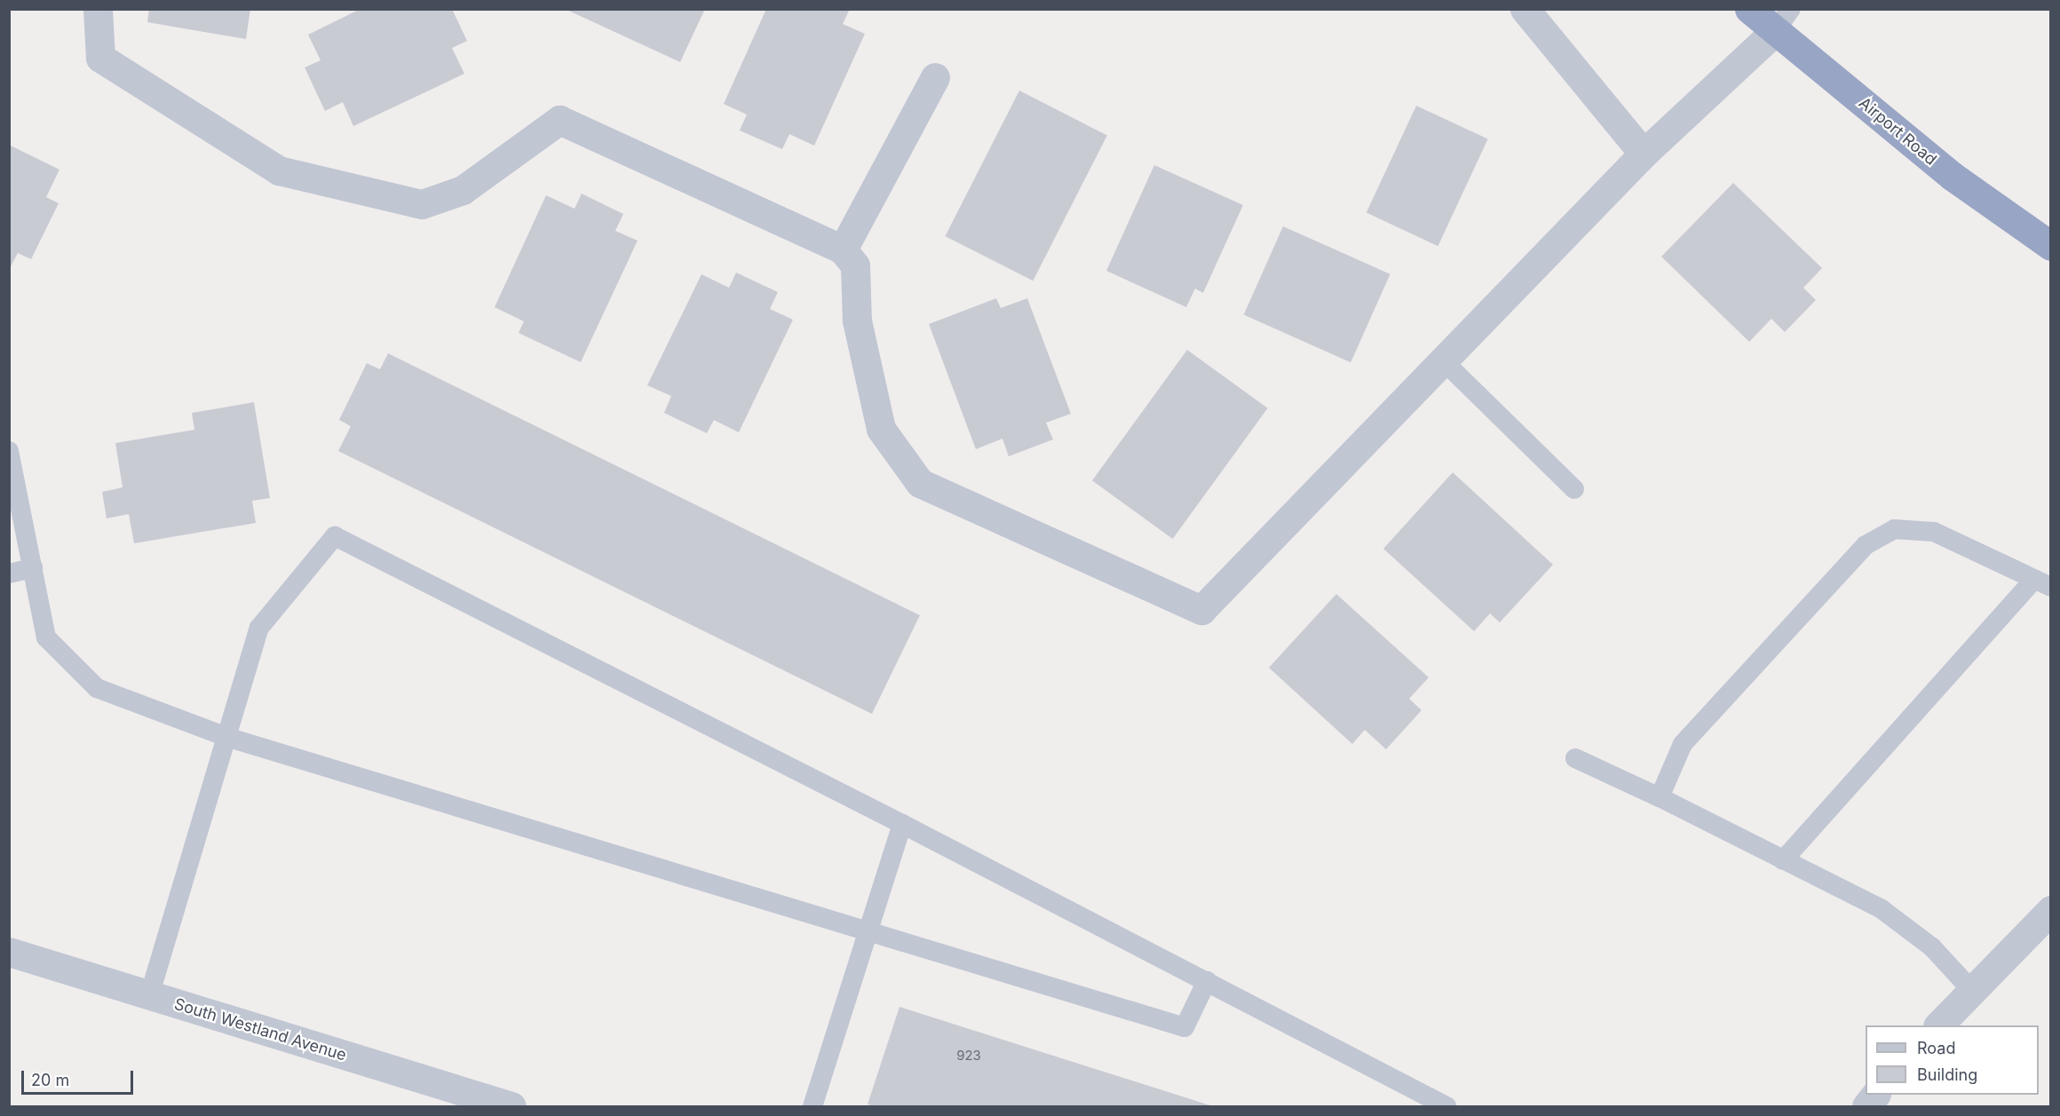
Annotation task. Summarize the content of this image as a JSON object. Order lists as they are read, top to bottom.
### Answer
{
  "streets": {
    "highway": ["Airport Road"],
    "street": ["South Westland Avenue"]
  },
  "house_numbers": ["923"],
  "legend": ["Road", "Building"],
  "scale_bar": "20 m"
}
